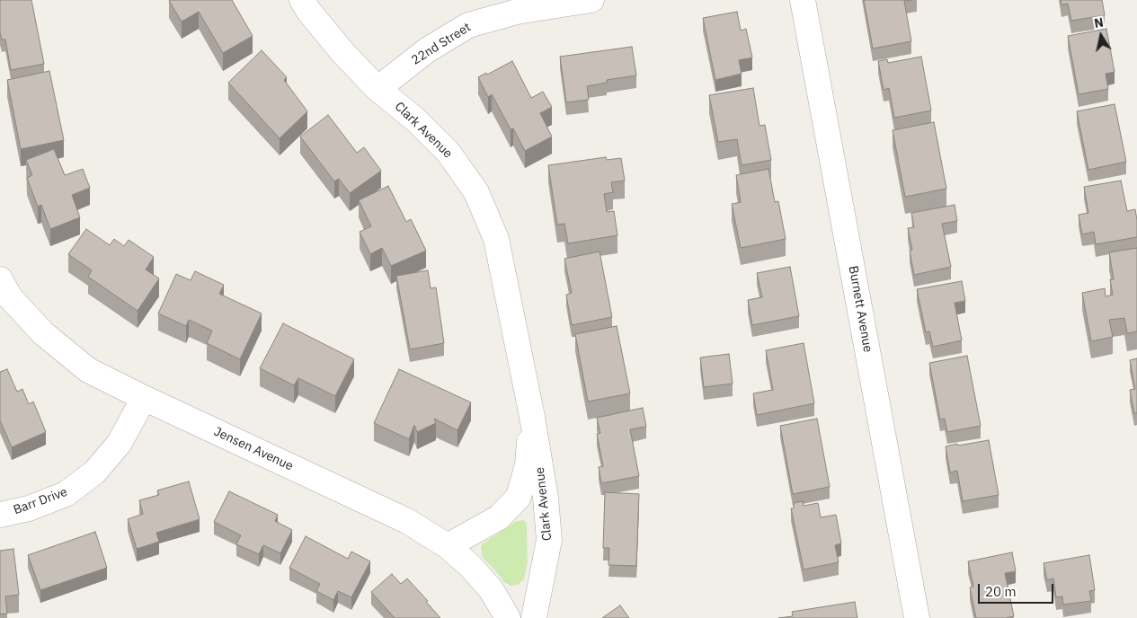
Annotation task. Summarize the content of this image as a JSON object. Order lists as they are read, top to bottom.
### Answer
{
  "streets": {
    "street": [
      "22nd Street",
      "Clark Avenue",
      "Burnett Avenue",
      "Jensen Avenue",
      "Barr Drive"
    ]
  },
  "crossings": [
    ["22nd Street", "Clark Avenue"],
    ["Clark Avenue", "Jensen Avenue"],
    ["Jensen Avenue", "Barr Drive"]
  ],
  "scale_bar": "20 m",
  "north": "top"
}
